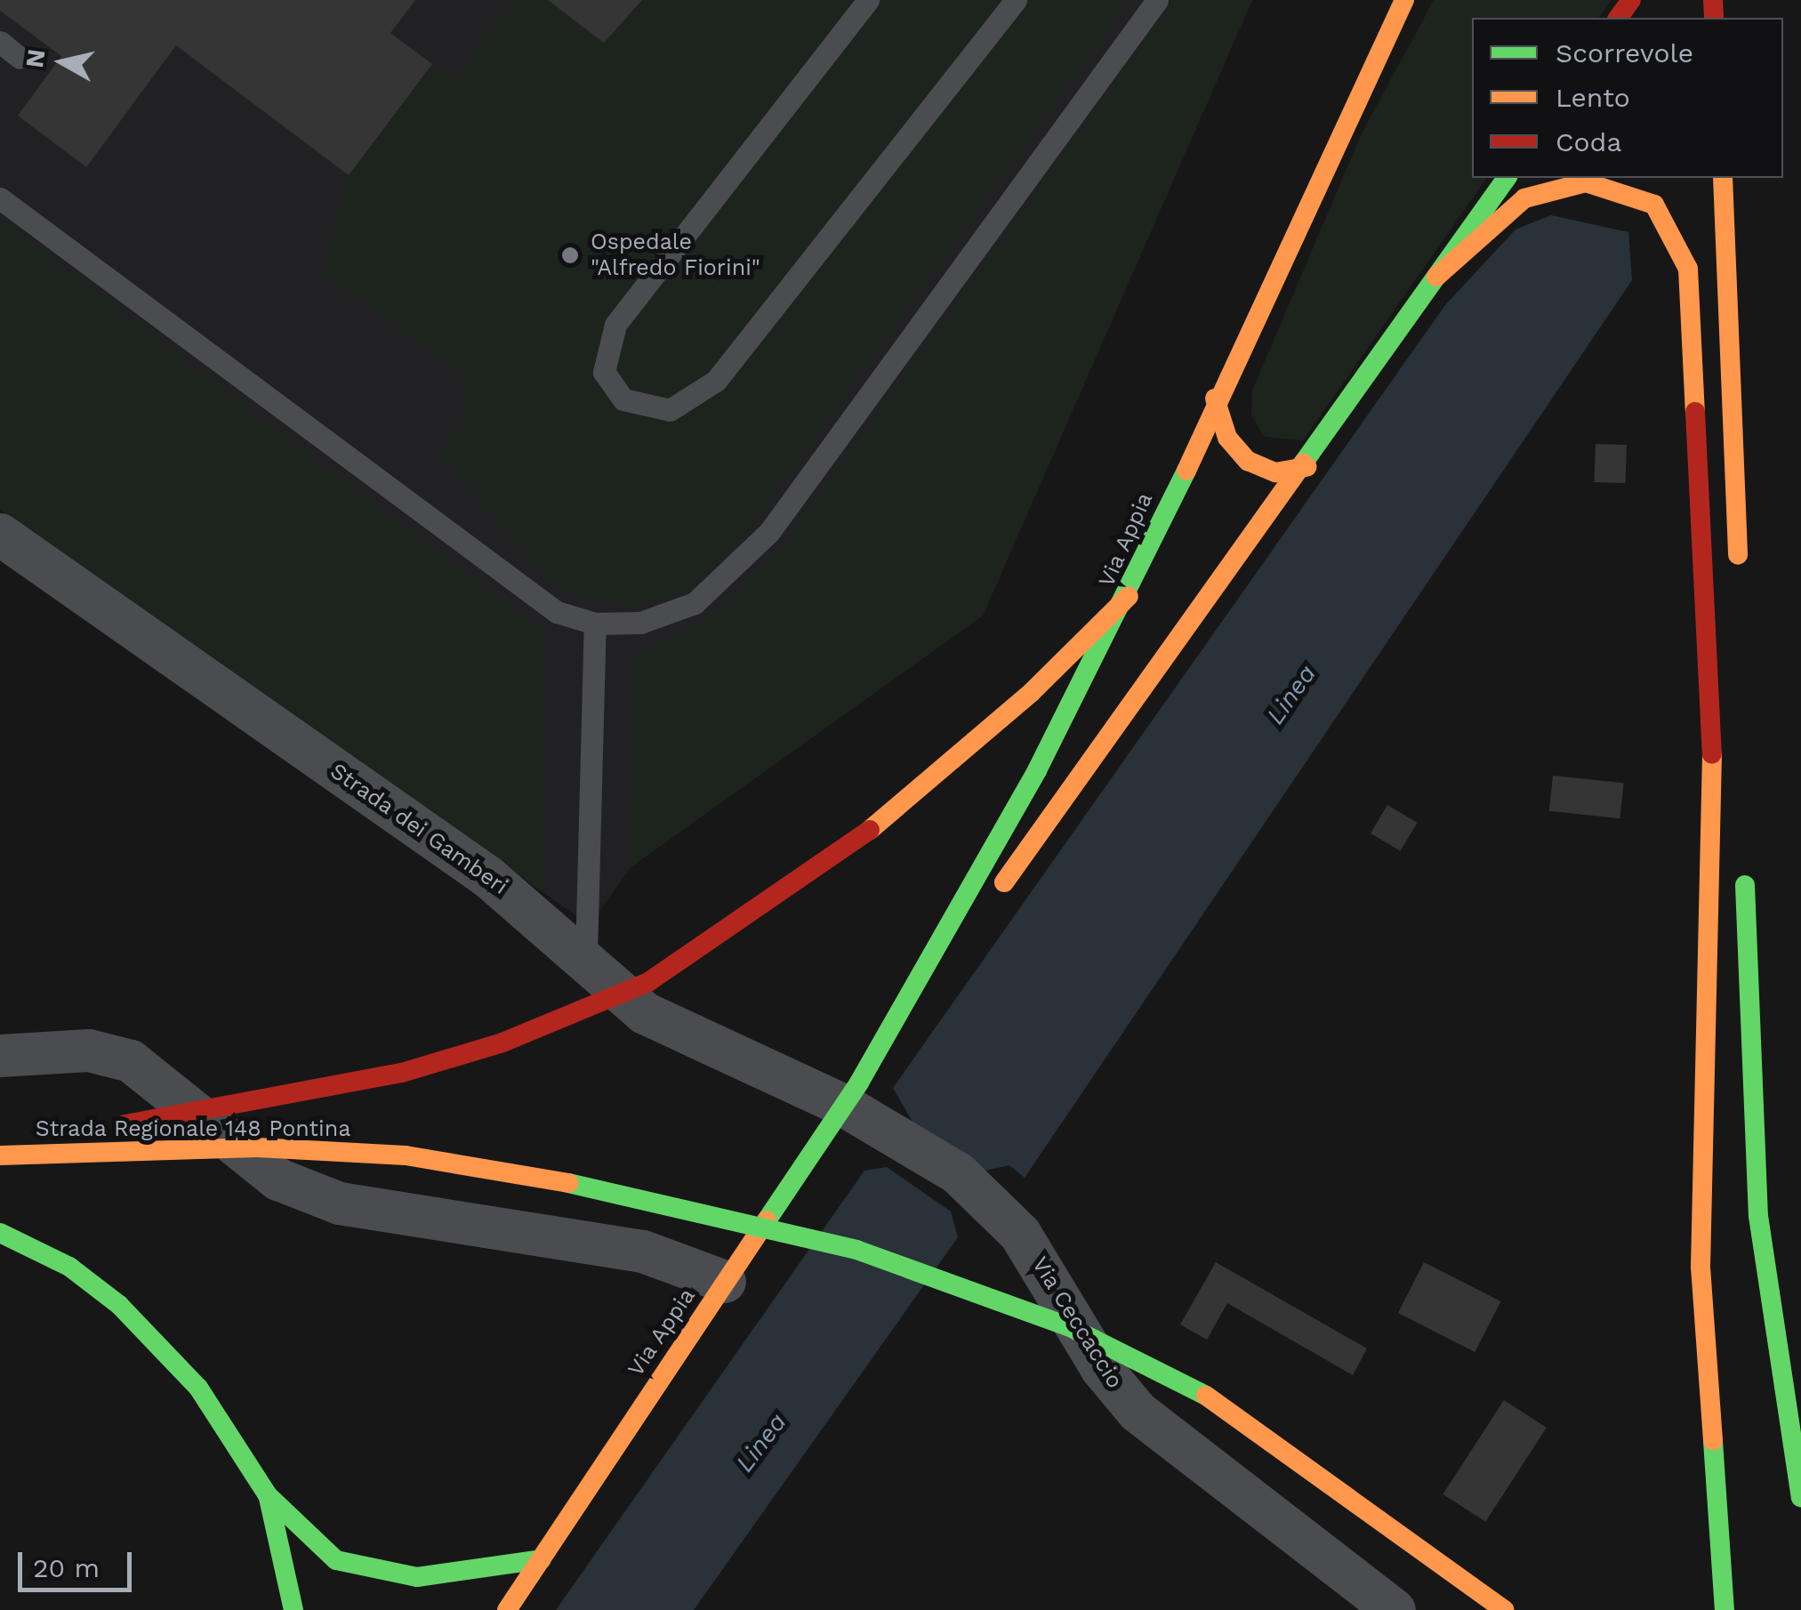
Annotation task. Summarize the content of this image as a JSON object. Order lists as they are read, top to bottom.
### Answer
{
  "streets": {
    "main road": ["Via Appia", "Strada Regionale 148 Pontina"],
    "street": ["Strada dei Gamberi", "Via Ceccaccio"]
  },
  "crossings": [
    ["Via Appia", "Strada dei Gamberi"],
    ["Via Appia", "Via Ceccaccio"],
    ["Strada dei Gamberi", "Via Ceccaccio"]
  ],
  "water": ["Linea"],
  "places": ["Ospedale \"Alfredo Fiorini\""],
  "legend": ["Scorrevole", "Lento", "Coda"],
  "scale_bar": "20 m",
  "north": "left"
}
